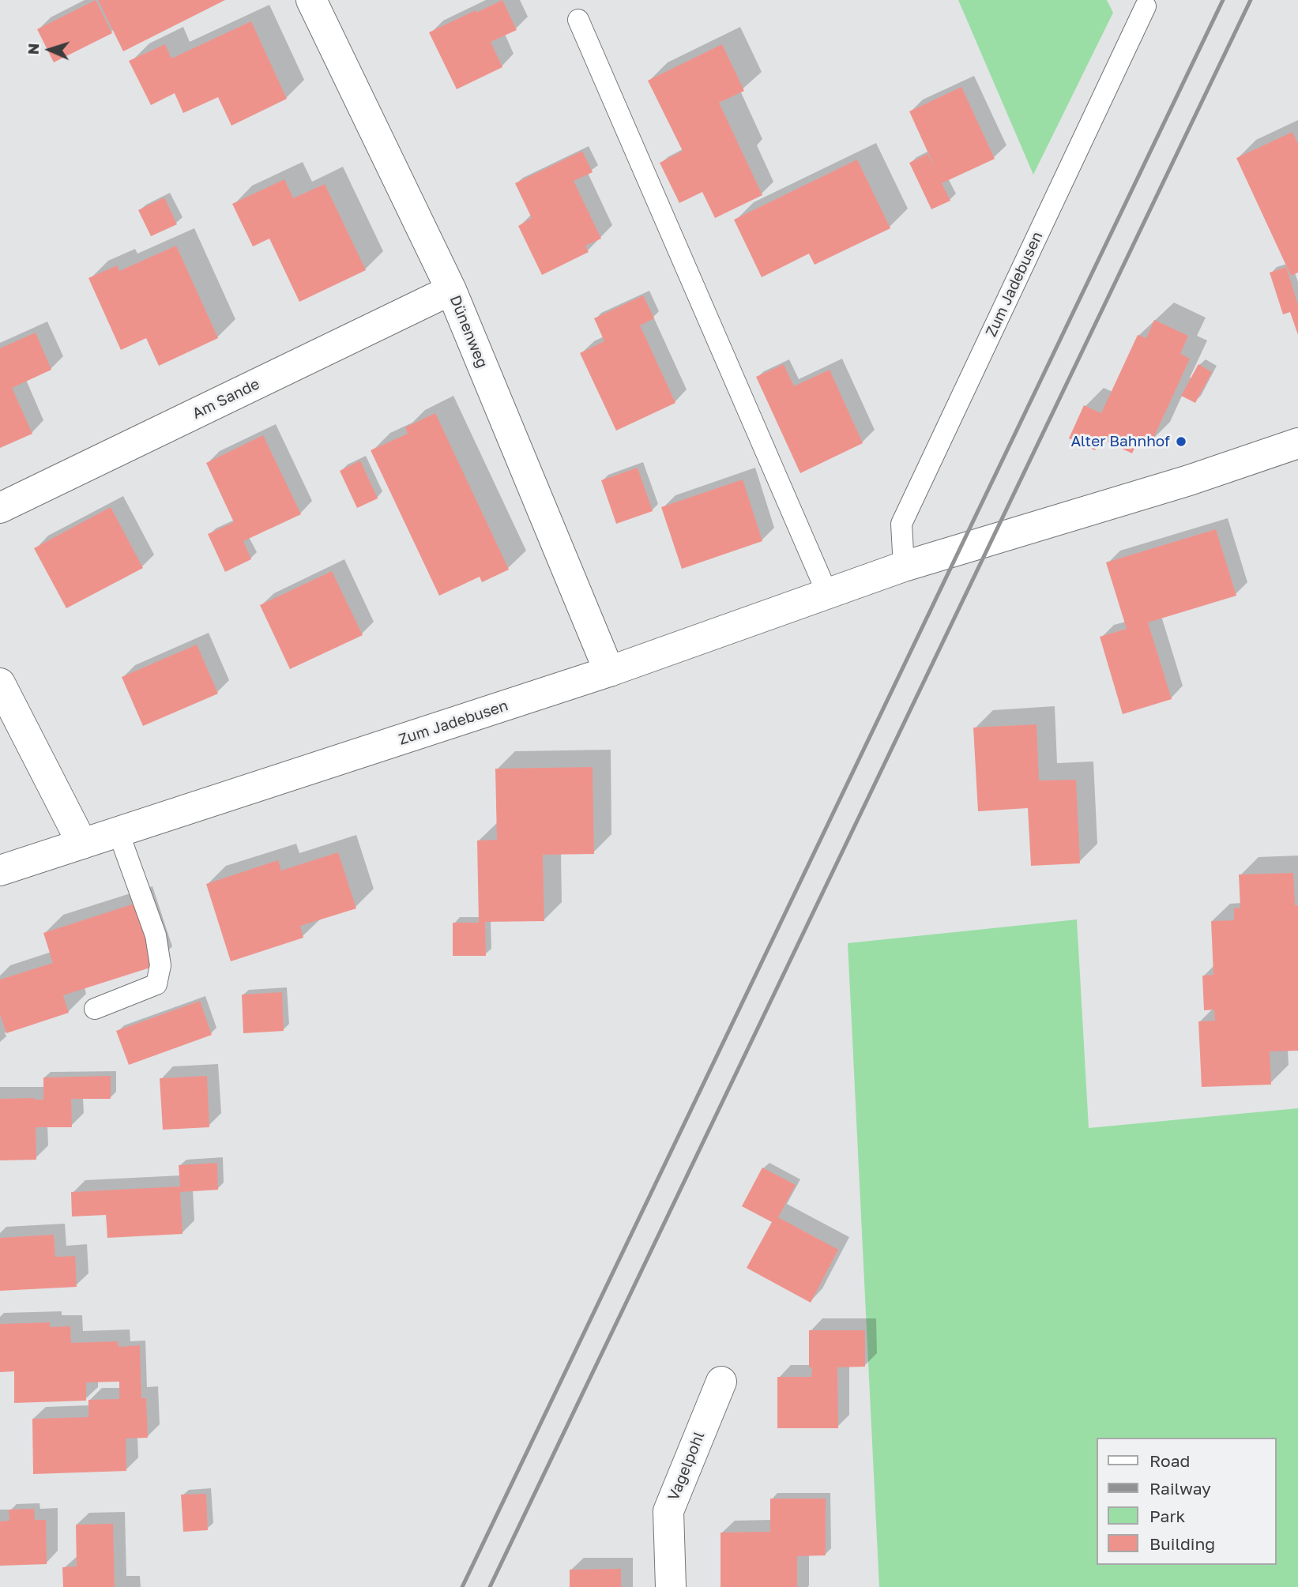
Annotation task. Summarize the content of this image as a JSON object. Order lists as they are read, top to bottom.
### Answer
{
  "streets": {
    "street": [
      "Zum Jadebusen",
      "Dünenweg",
      "Am Sande",
      "Vagelpohl"
    ]
  },
  "crossings": [
    ["Zum Jadebusen", "Dünenweg"],
    ["Dünenweg", "Am Sande"]
  ],
  "places": ["Alter Bahnhof"],
  "legend": [
    "Road",
    "Railway",
    "Park",
    "Building"
  ],
  "north": "left"
}
